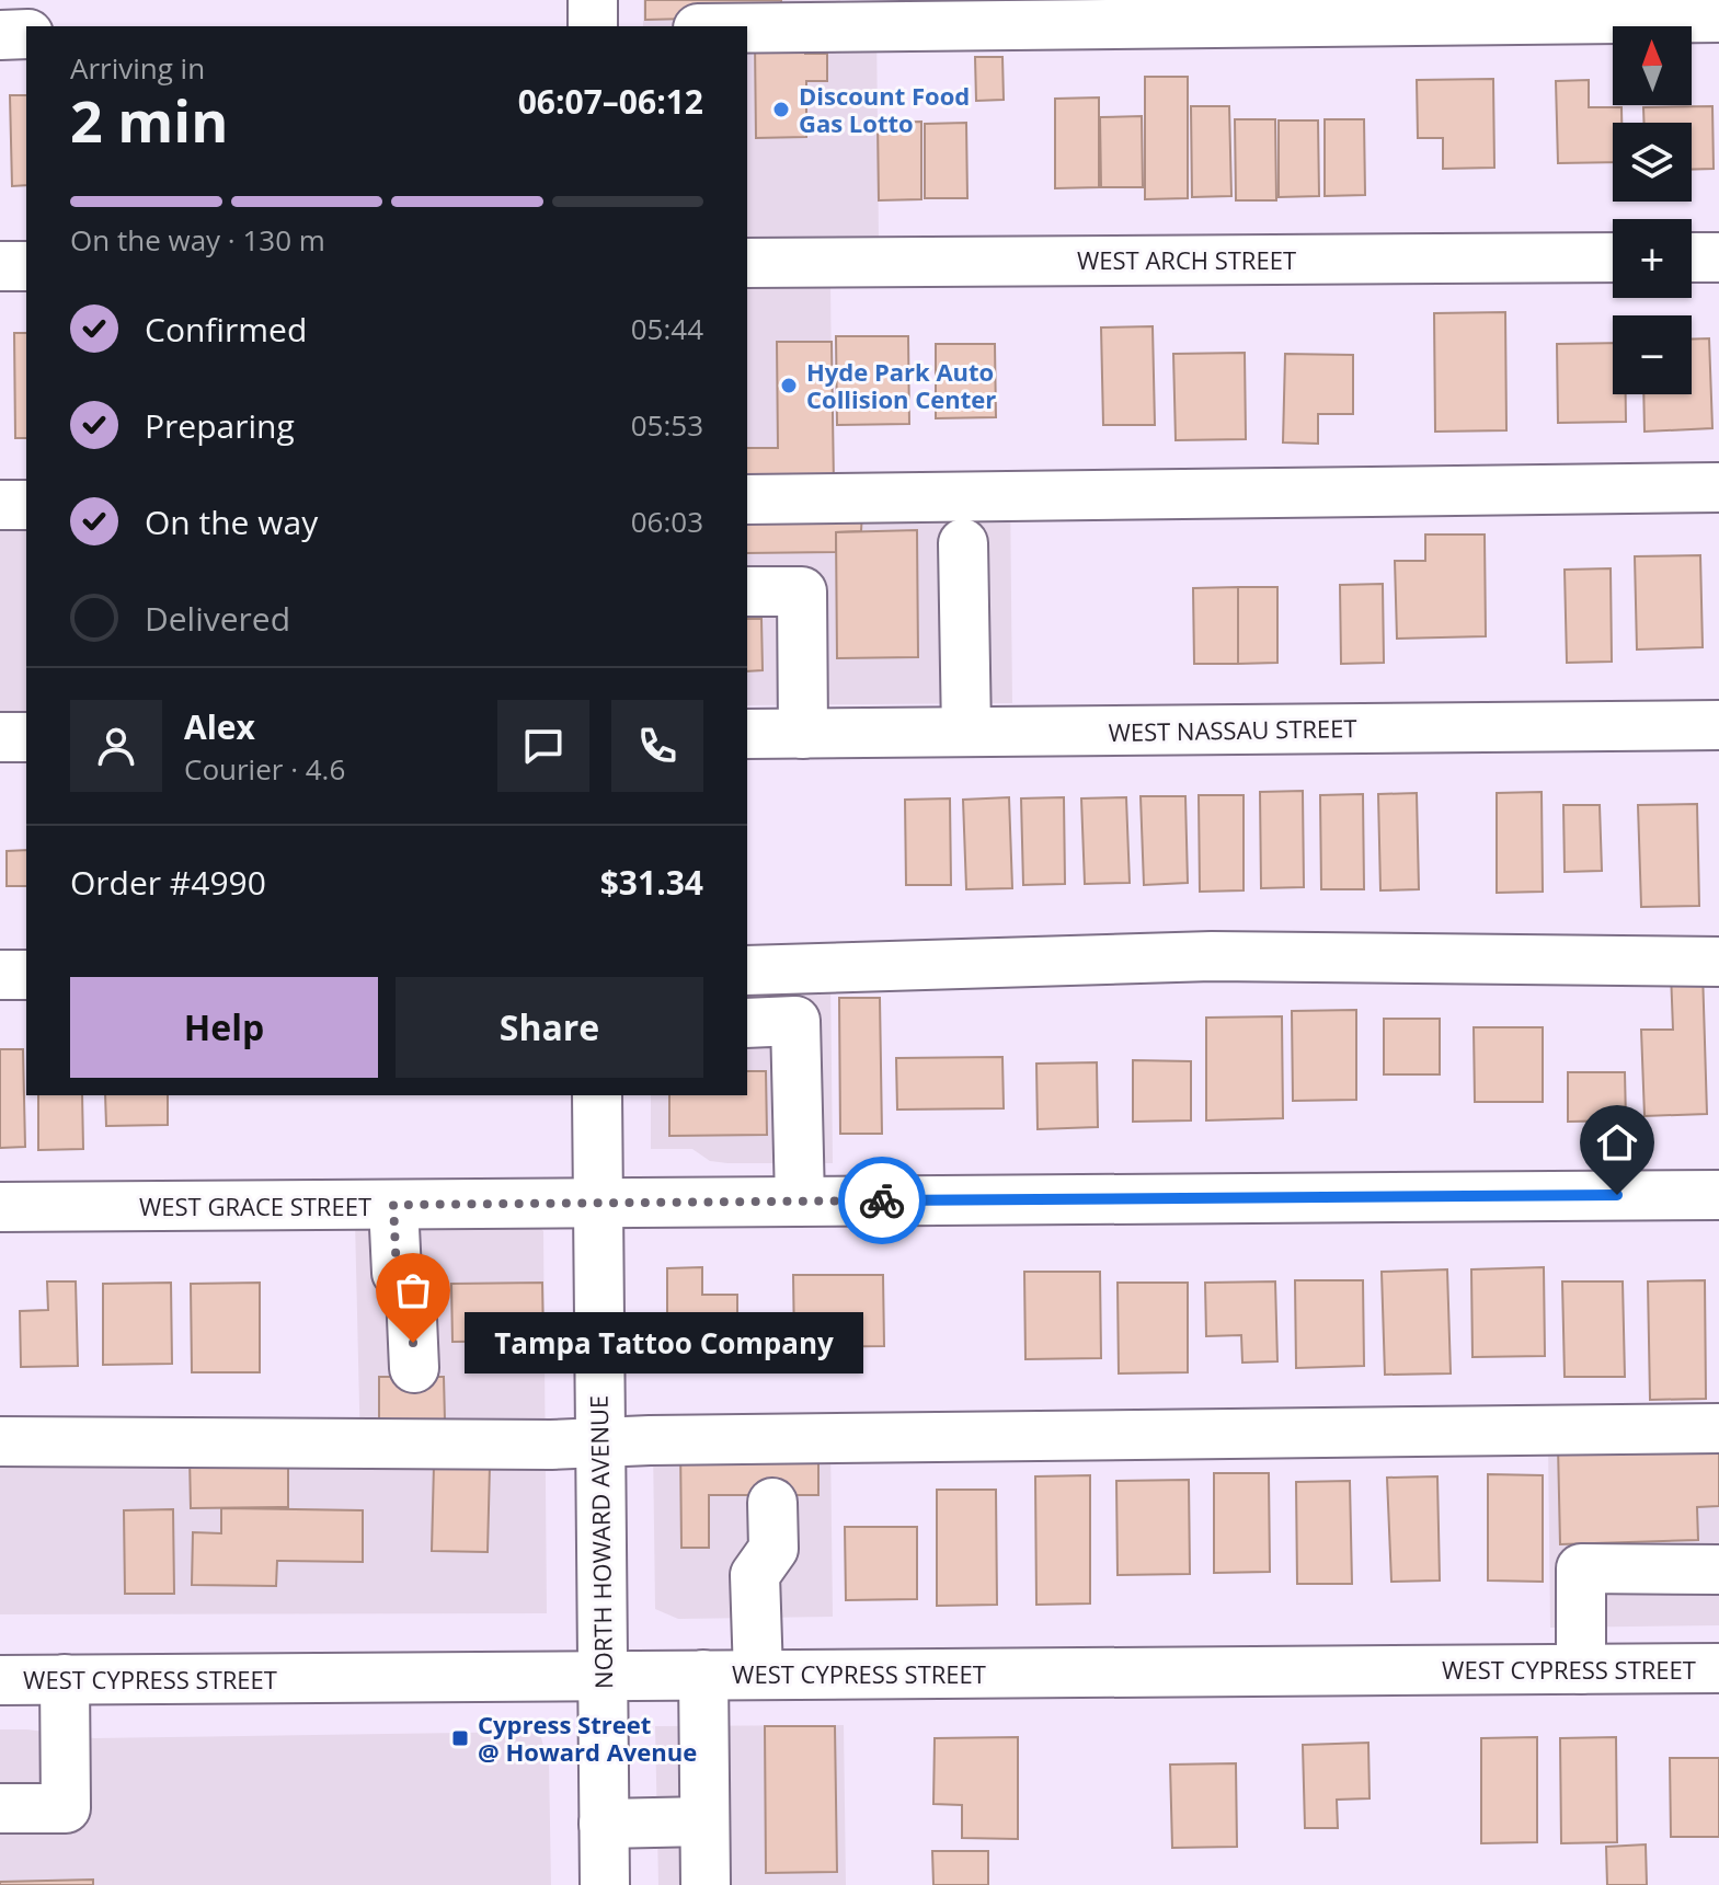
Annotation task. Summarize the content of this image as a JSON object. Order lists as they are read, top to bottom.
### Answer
{
  "streets": {
    "street": [
      "WEST ARCH STREET",
      "WEST NASSAU STREET",
      "WEST GRACE STREET",
      "NORTH HOWARD AVENUE",
      "WEST CYPRESS STREET"
    ]
  },
  "crossings": [
    ["WEST GRACE STREET", "NORTH HOWARD AVENUE"],
    ["NORTH HOWARD AVENUE", "WEST CYPRESS STREET"]
  ],
  "places": {
    "other": ["Discount Food Gas Lotto", "Hyde Park Auto Collision Center", "Tampa Tattoo Company"],
    "transit": ["Cypress Street @ Howard Avenue"]
  },
  "north": "top",
  "page": {
    "map_buttons": ["+", "−"],
    "heading": ["2 min", "Arriving in", "06:07–06:12"],
    "panel": [
      "Alex",
      "Courier · 4.6",
      "Order #4990",
      "$31.34"
    ],
    "bar": "On the way · 130 m",
    "list": [
      ["Confirmed", "05:44"],
      ["Preparing", "05:53"],
      ["On the way", "06:03"],
      "Delivered"
    ],
    "buttons": ["Help", "Share"],
    "bubble": "Tampa Tattoo Company"
  }
}
